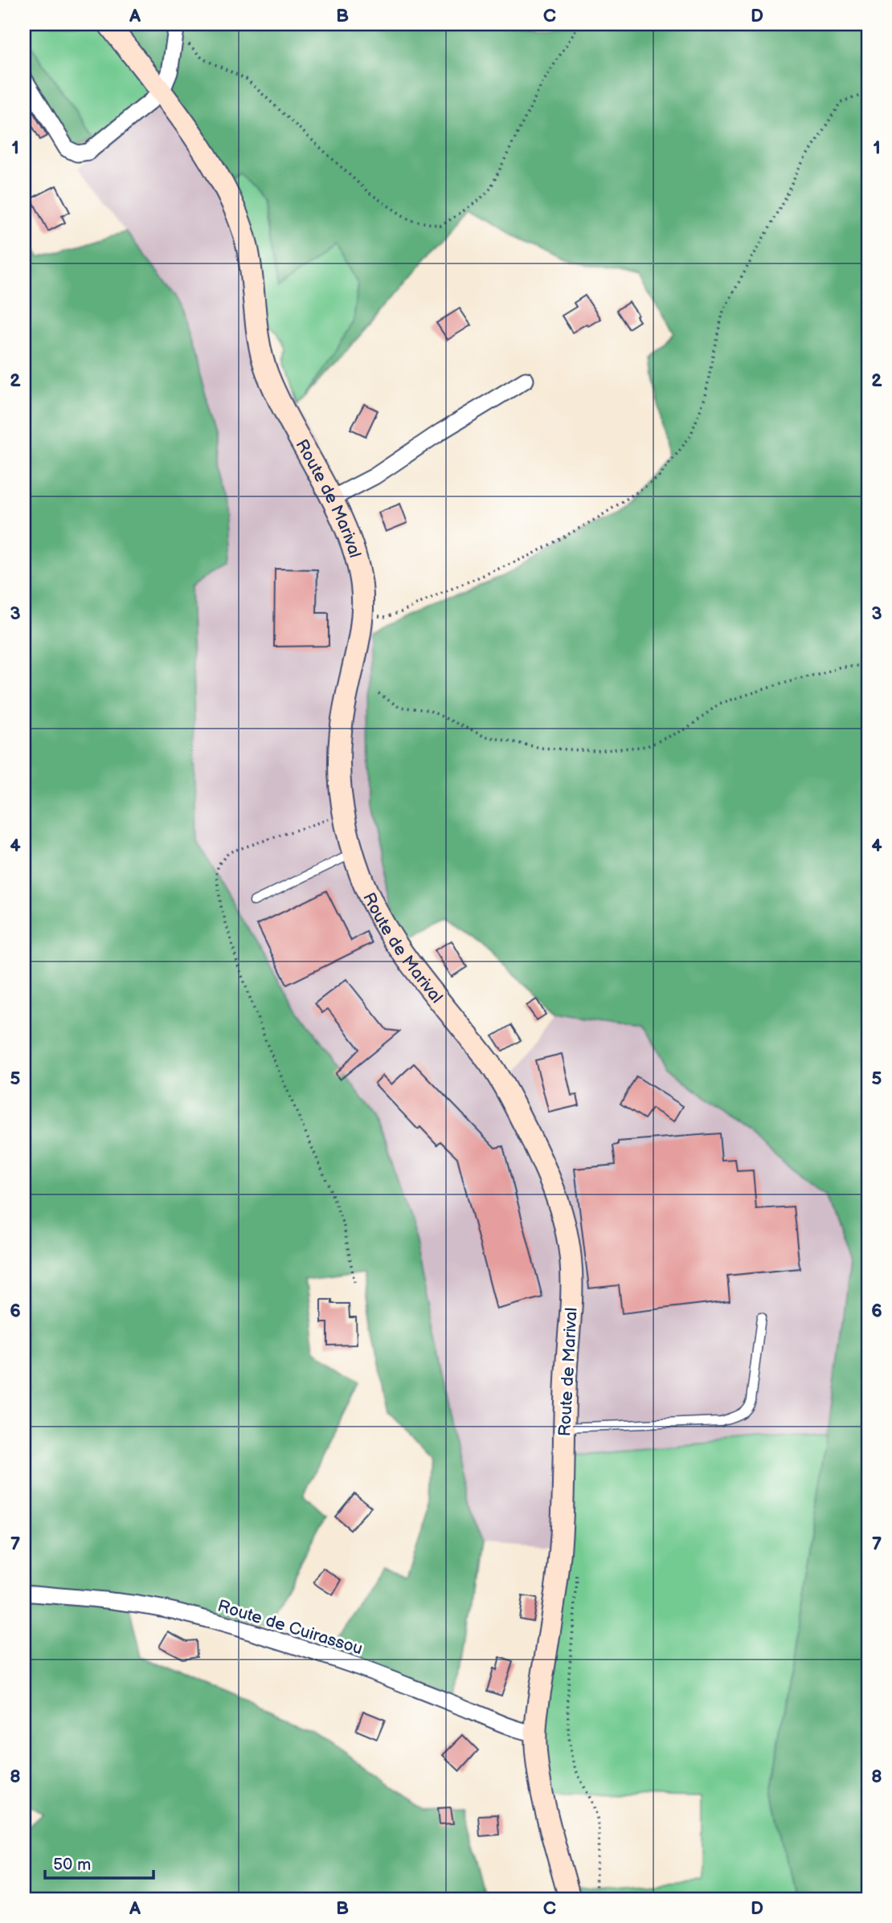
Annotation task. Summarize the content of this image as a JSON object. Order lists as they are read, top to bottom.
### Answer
{
  "streets": {
    "main road": ["Route de Marival"],
    "street": ["Route de Cuirassou"]
  },
  "crossings": [
    ["Route de Marival", "Route de Cuirassou"]
  ],
  "scale_bar": "50 m",
  "grid": {
    "columns": [
      "A",
      "B",
      "C",
      "D"
    ],
    "rows": [
      "1",
      "2",
      "3",
      "4",
      "5",
      "6",
      "7",
      "8"
    ]
  }
}
